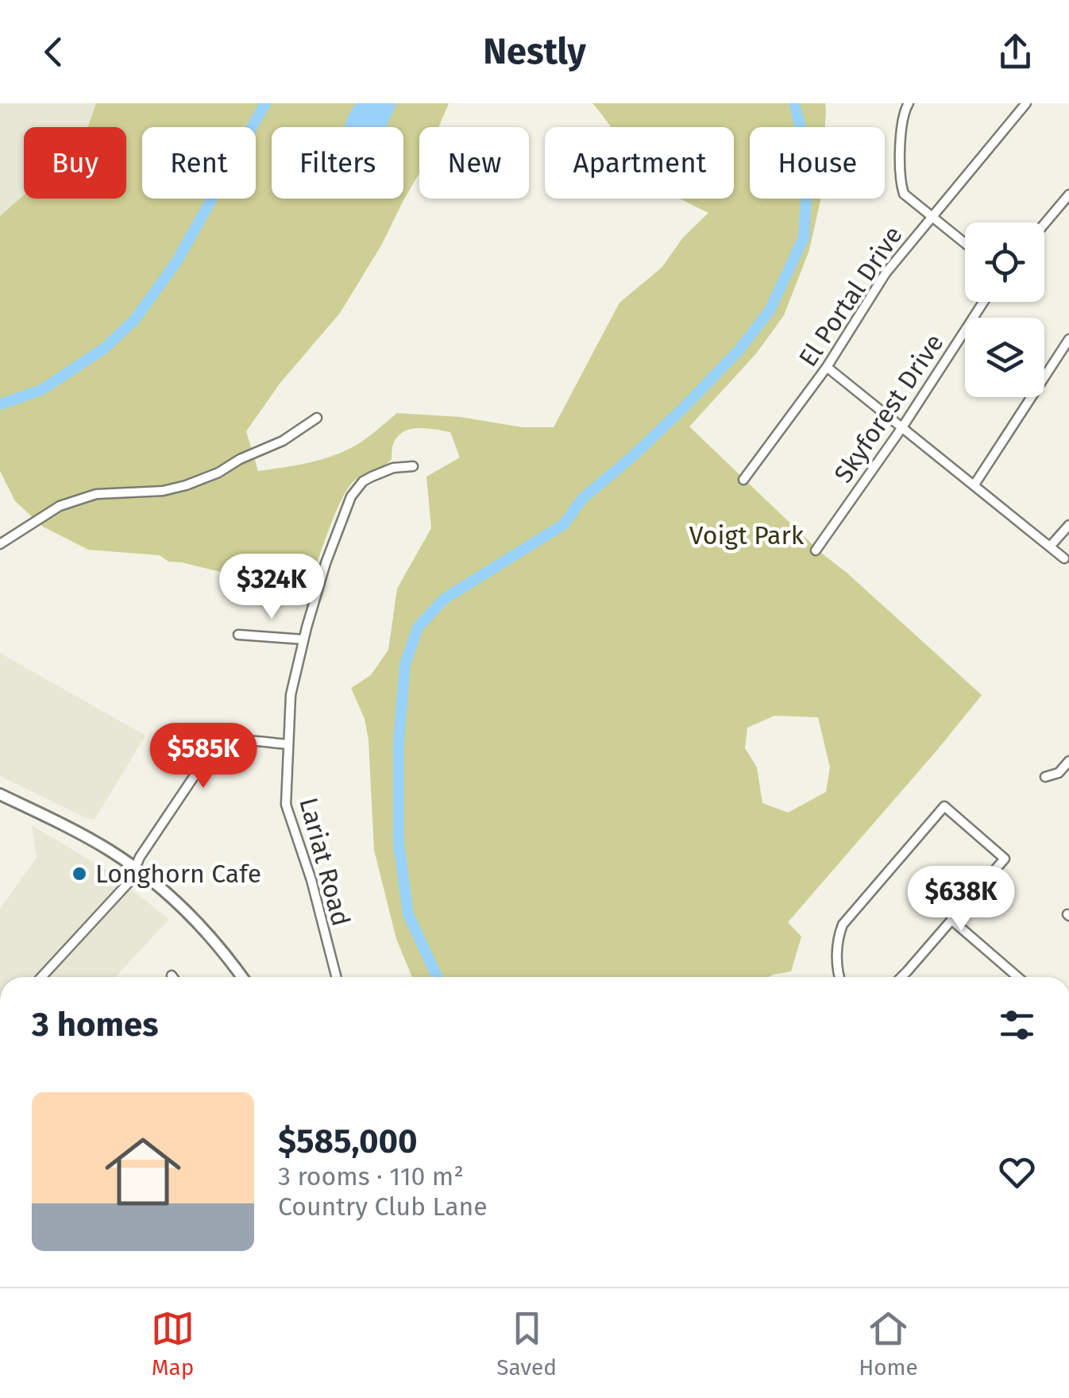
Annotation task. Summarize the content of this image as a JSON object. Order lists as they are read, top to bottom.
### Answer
{
  "streets": {
    "street": ["El Portal Drive", "Skyforest Drive", "Lariat Road"]
  },
  "parks": ["Voigt Park"],
  "places": ["Longhorn Cafe"],
  "page": {
    "header": "Nestly",
    "chip": [
      "Buy",
      "Rent",
      "Filters",
      "New",
      "Apartment",
      "House"
    ],
    "price": ["$324K", "$585K", "$638K"],
    "heading": "3 homes",
    "list": [
      {
        "name": "$585,000",
        "note": "3 rooms · 110 m² · Country Club Lane"
      }
    ],
    "tabs": ["Map", "Saved", "Home"]
  }
}
